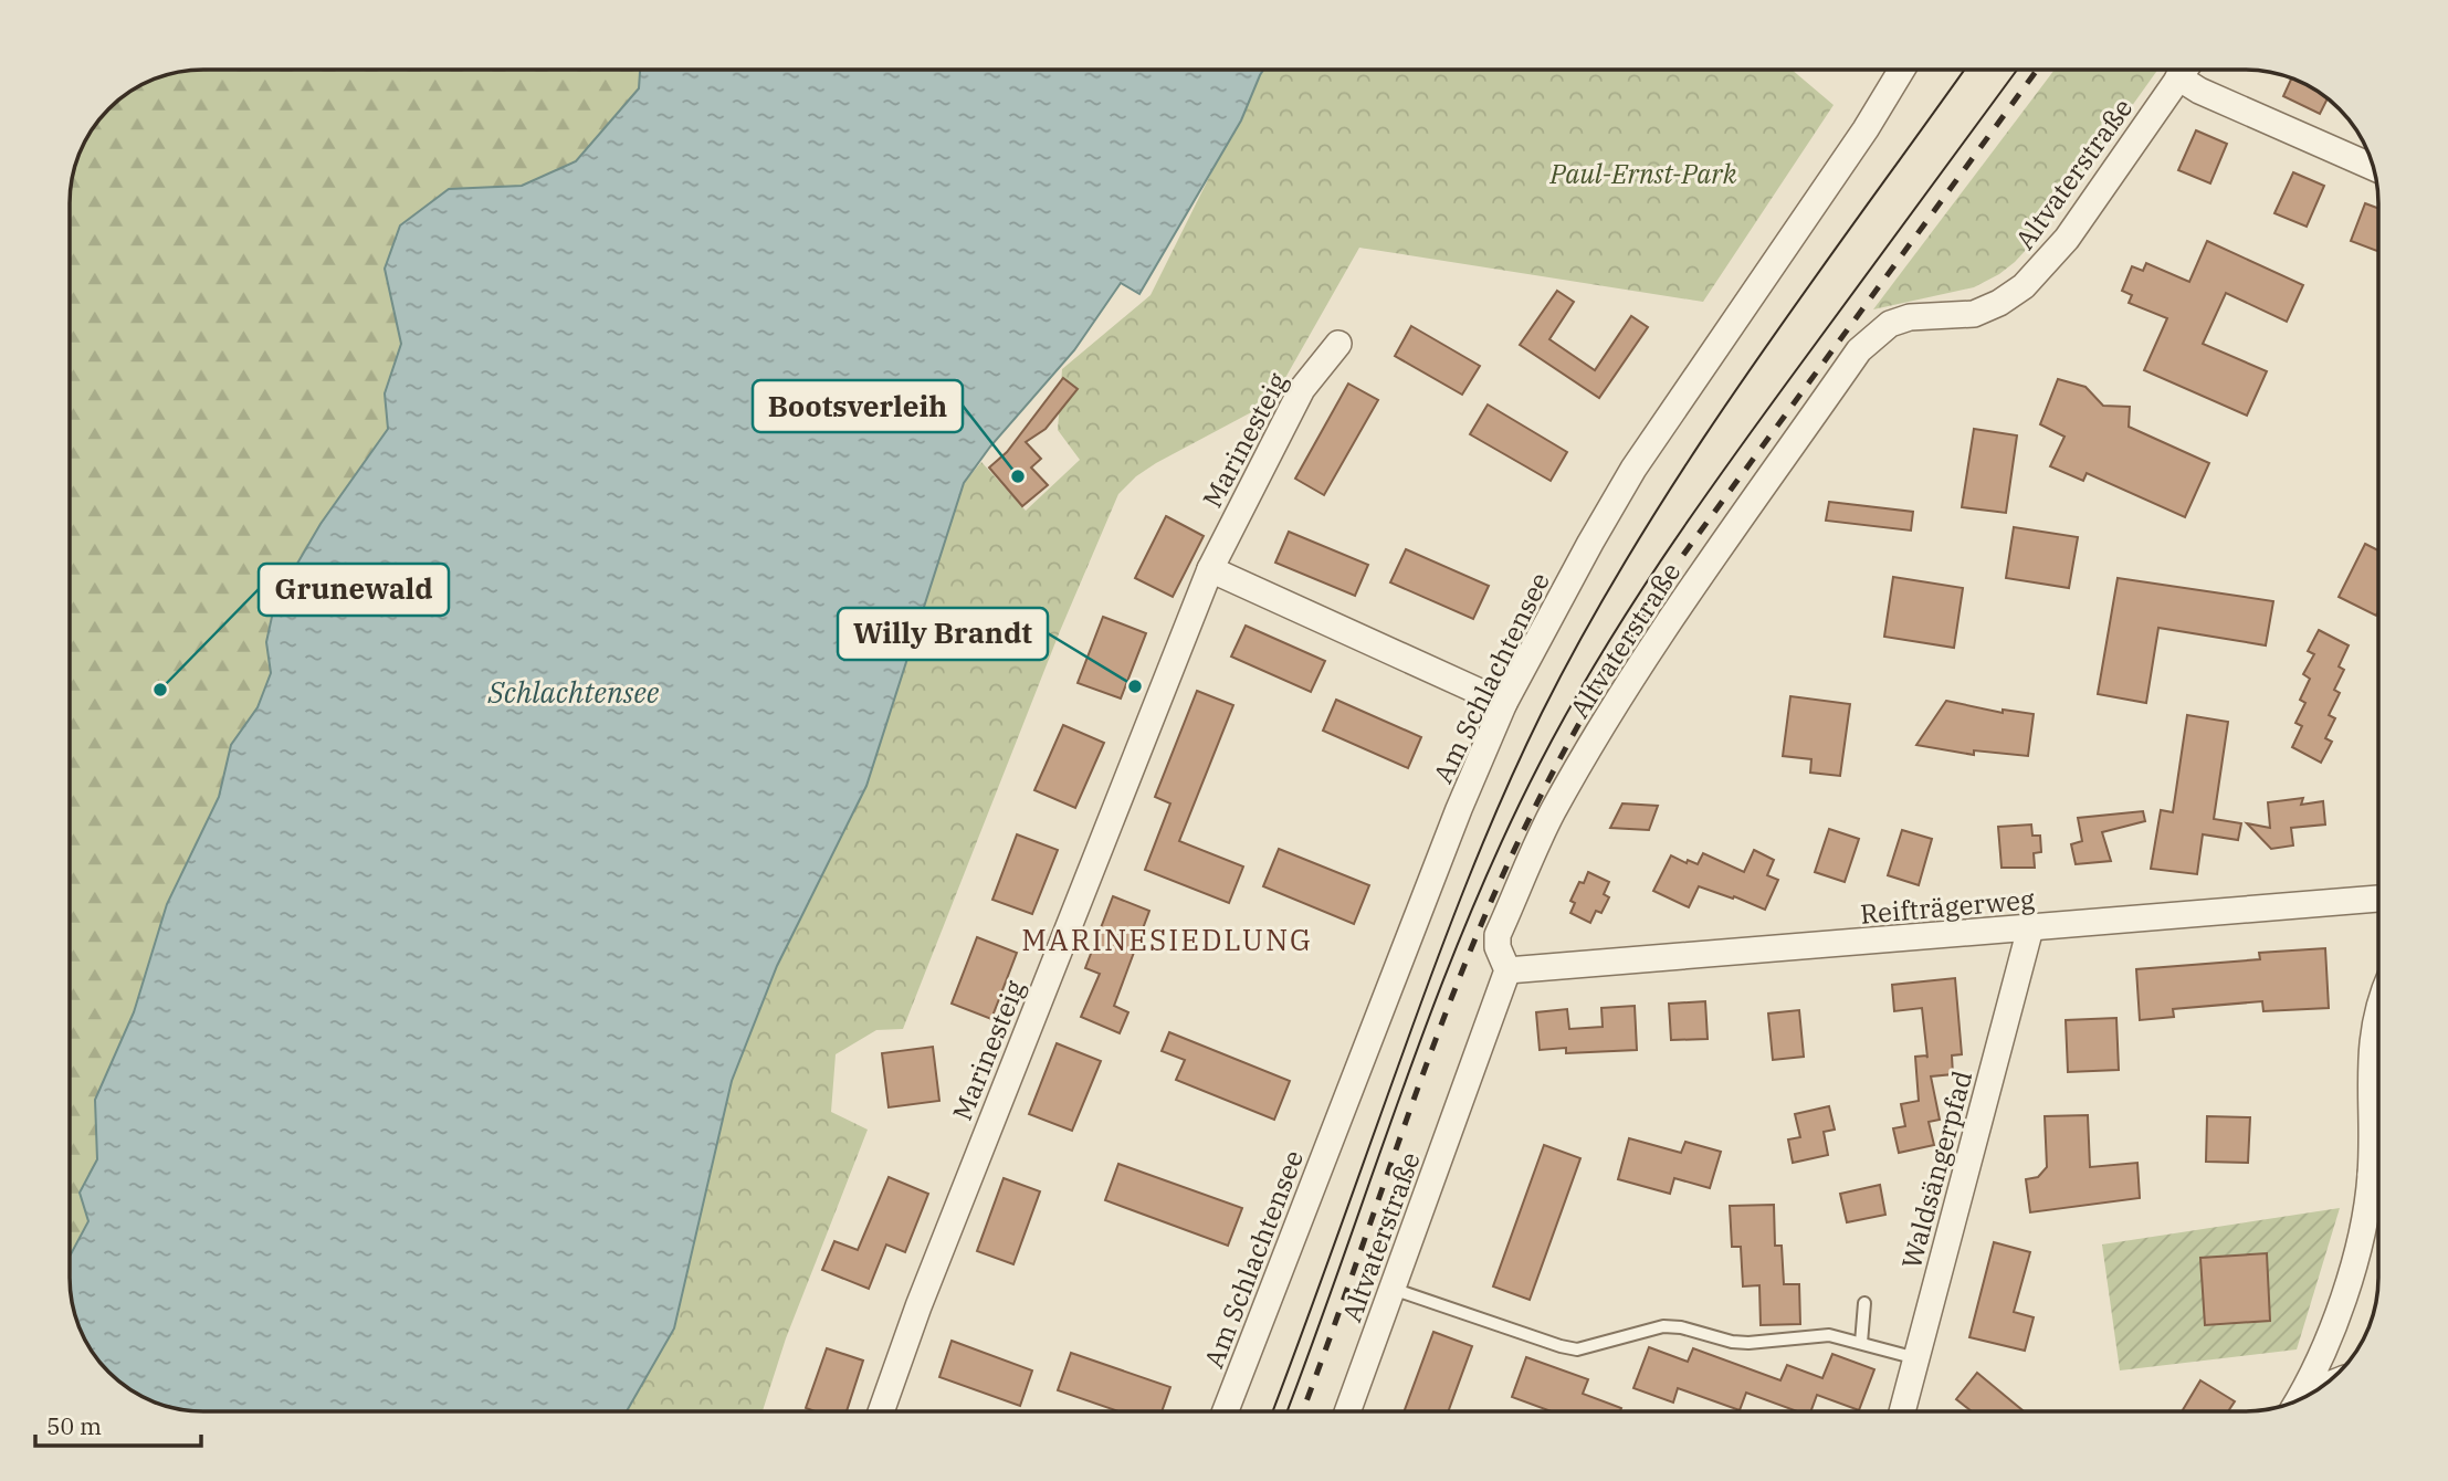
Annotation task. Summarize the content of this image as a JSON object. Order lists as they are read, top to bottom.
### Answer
{
  "streets": {
    "street": [
      "Altvaterstraße",
      "Marinesteig",
      "Am Schlachtensee",
      "Reifträgerweg",
      "Waldsängerpfad"
    ]
  },
  "crossings": [
    ["Altvaterstraße", "Reifträgerweg"],
    ["Reifträgerweg", "Waldsängerpfad"]
  ],
  "districts": ["MARINESIEDLUNG"],
  "water": ["Schlachtensee"],
  "parks": ["Paul-Ernst-Park"],
  "places": ["Bootsverleih", "Willy Brandt", "Grunewald"],
  "scale_bar": "50 m"
}
